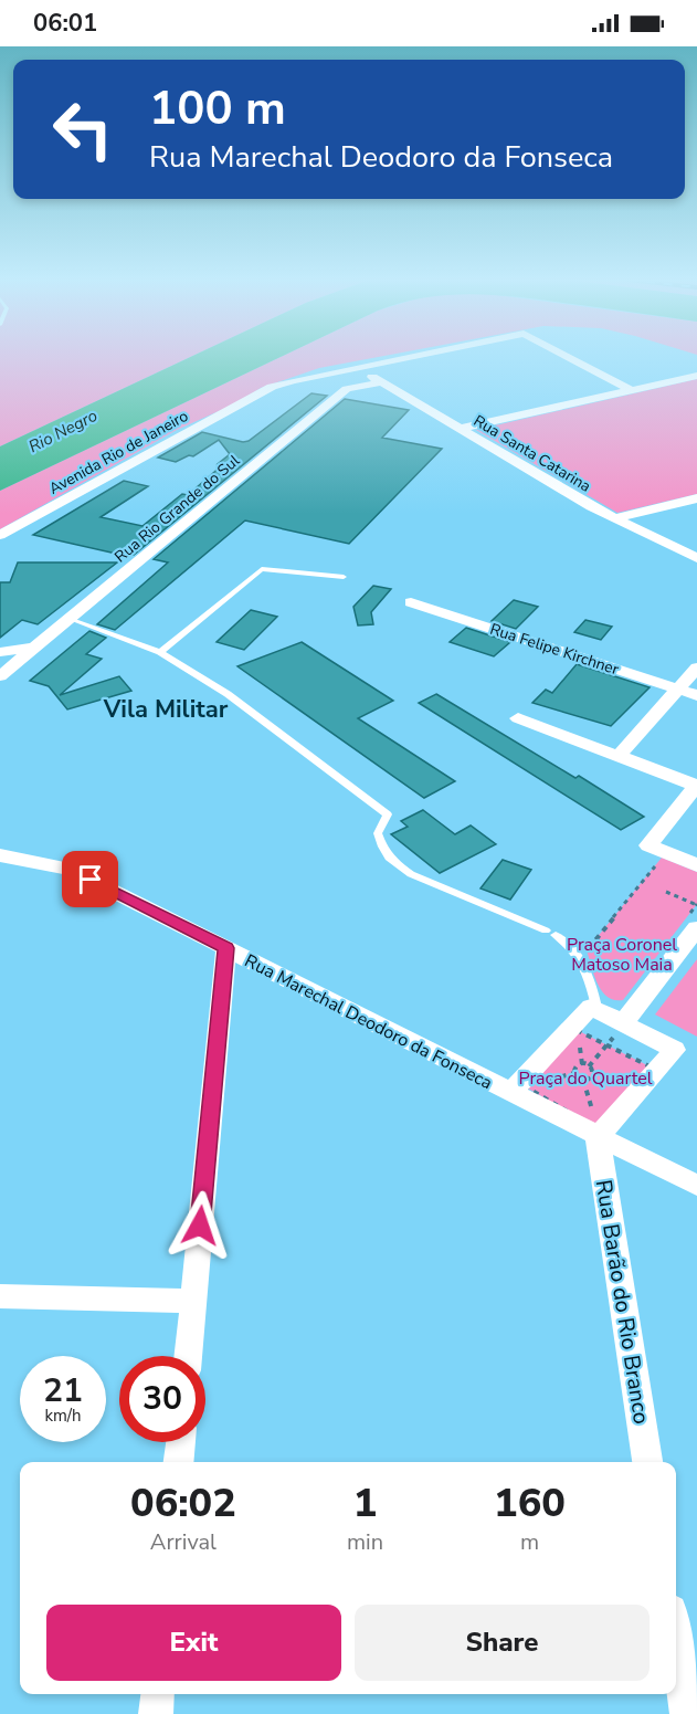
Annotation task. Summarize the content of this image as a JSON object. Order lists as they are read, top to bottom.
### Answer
{
  "streets": {
    "street": [
      "Avenida Rio de Janeiro",
      "Rua Santa Catarina",
      "Rua Rio Grande do Sul",
      "Rua Felipe Kirchner",
      "Rua Marechal Deodoro da Fonseca",
      "Rua Barão do Rio Branco"
    ]
  },
  "crossings": [
    ["Avenida Rio de Janeiro", "Rua Santa Catarina"],
    ["Rua Santa Catarina", "Rua Rio Grande do Sul"],
    ["Rua Marechal Deodoro da Fonseca", "Rua Barão do Rio Branco"]
  ],
  "districts": ["Vila Militar"],
  "water": ["Rio Negro"],
  "parks": ["Praça Coronel Matoso Maia", "Praça do Quartel"],
  "page": {
    "status": "06:01",
    "turn": ["100 m", "Rua Marechal Deodoro da Fonseca"],
    "speed": "21 km/h",
    "limit": "30",
    "eta": [
      "06:02",
      "Arrival",
      "1",
      "min",
      "160",
      "m"
    ],
    "buttons": ["Exit", "Share"]
  }
}
